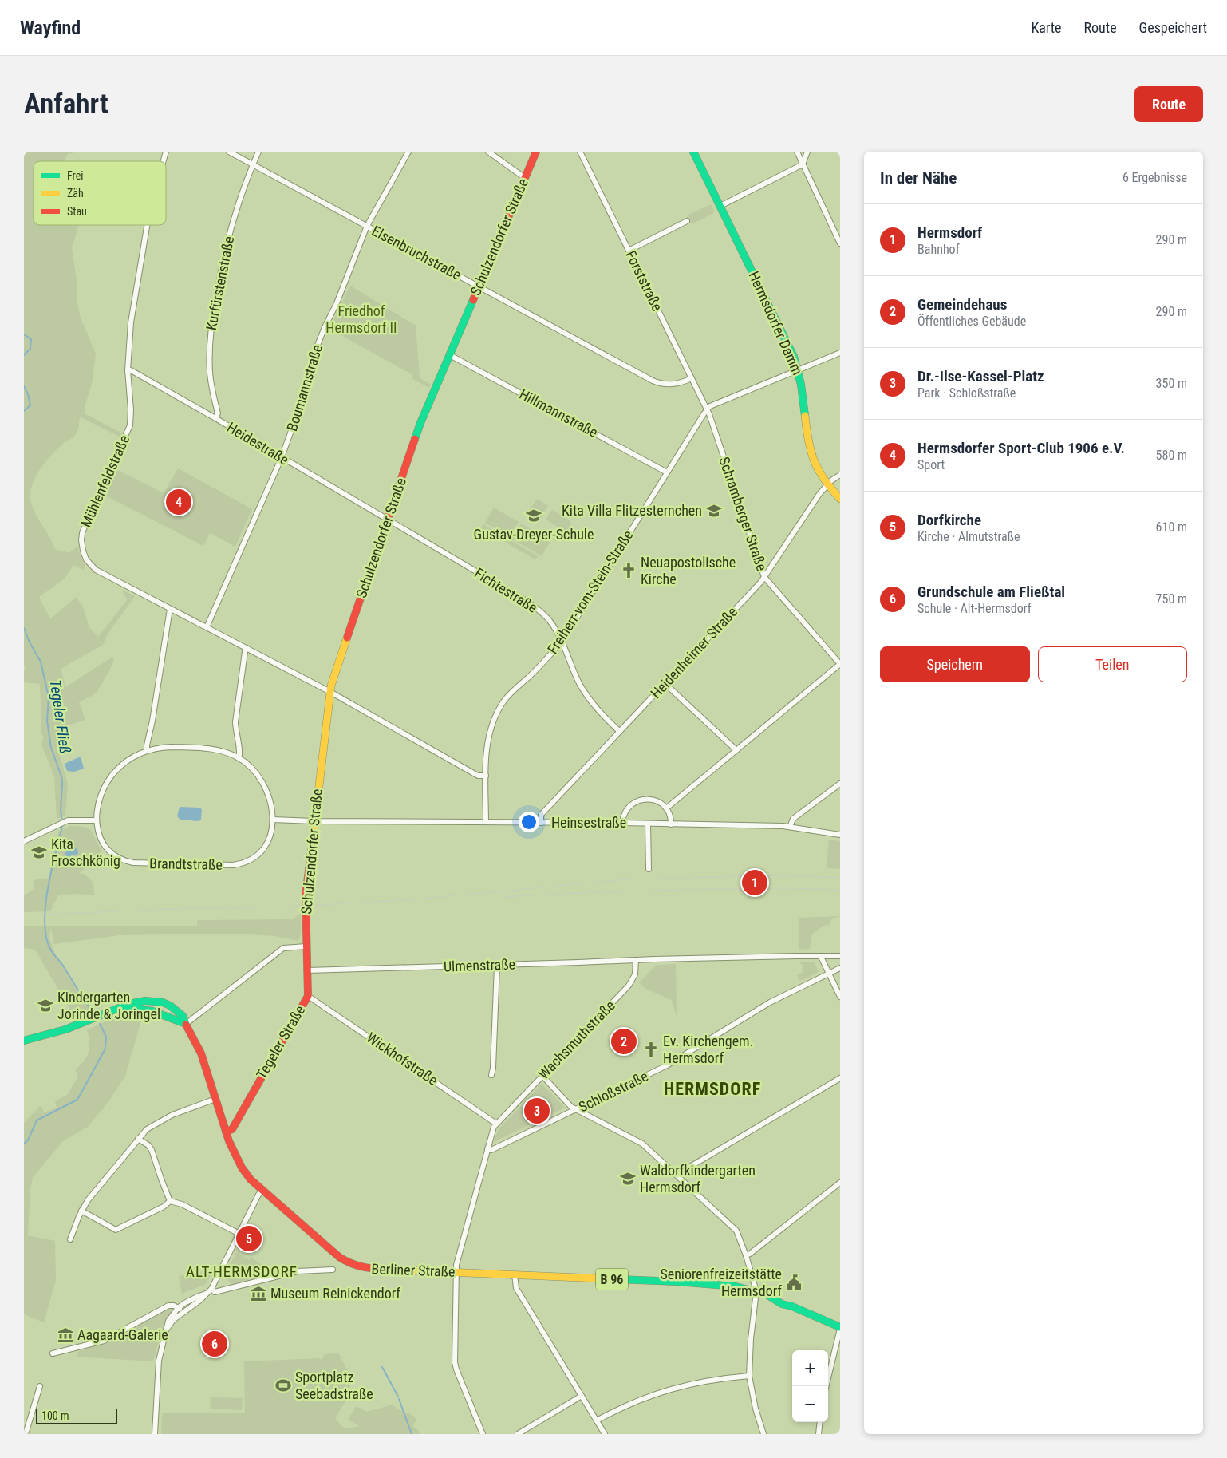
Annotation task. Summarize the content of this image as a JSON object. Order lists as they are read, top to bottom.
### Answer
{
  "streets": {
    "main road": [
      "Schulzendorfer Straße",
      "Hermsdorfer Damm",
      "Tegeler Straße",
      "Berliner Straße",
      "B 96"
    ],
    "street": [
      "Elsenbruchstraße",
      "Forststraße",
      "Kurfürstenstraße",
      "Boumannstraße",
      "Hillmannstraße",
      "Heidestraße",
      "Mühlenfeldstraße",
      "Schramberger Straße",
      "Fichtestraße",
      "Freiherr-vom-Stein-Straße",
      "Heidenheimer Straße",
      "Heinsestraße",
      "Brandtstraße",
      "Ulmenstraße",
      "Wachsmuthstraße",
      "Wickhofstraße",
      "Schloßstraße"
    ]
  },
  "crossings": [
    ["Schulzendorfer Straße", "Elsenbruchstraße"],
    ["Schulzendorfer Straße", "Hillmannstraße"],
    ["Schulzendorfer Straße", "Heidestraße"],
    ["Schulzendorfer Straße", "Mühlenfeldstraße"],
    ["Schulzendorfer Straße", "Fichtestraße"],
    ["Schulzendorfer Straße", "Heinsestraße"],
    ["Schulzendorfer Straße", "Tegeler Straße"],
    ["Elsenbruchstraße", "Forststraße"],
    ["Elsenbruchstraße", "Kurfürstenstraße"],
    ["Elsenbruchstraße", "Boumannstraße"],
    ["Forststraße", "Schramberger Straße"],
    ["Forststraße", "Freiherr-vom-Stein-Straße"],
    ["Kurfürstenstraße", "Heidestraße"],
    ["Hermsdorfer Damm", "Heidenheimer Straße"],
    ["Boumannstraße", "Heidestraße"],
    ["Boumannstraße", "Mühlenfeldstraße"],
    ["Hillmannstraße", "Freiherr-vom-Stein-Straße"],
    ["Heidestraße", "Mühlenfeldstraße"],
    ["Heidestraße", "Fichtestraße"],
    ["Mühlenfeldstraße", "Freiherr-vom-Stein-Straße"],
    ["Schramberger Straße", "Freiherr-vom-Stein-Straße"],
    ["Schramberger Straße", "Heidenheimer Straße"],
    ["Fichtestraße", "Freiherr-vom-Stein-Straße"],
    ["Fichtestraße", "Heidenheimer Straße"],
    ["Freiherr-vom-Stein-Straße", "Heinsestraße"],
    ["Heidenheimer Straße", "Heinsestraße"],
    ["Ulmenstraße", "Wachsmuthstraße"],
    ["Ulmenstraße", "Tegeler Straße"],
    ["Wachsmuthstraße", "Wickhofstraße"],
    ["Wachsmuthstraße", "Schloßstraße"],
    ["Wachsmuthstraße", "Berliner Straße"],
    ["Tegeler Straße", "Wickhofstraße"],
    ["Tegeler Straße", "Berliner Straße"]
  ],
  "districts": ["HERMSDORF", "ALT-HERMSDORF"],
  "water": ["Tegeler Fließ"],
  "parks": ["Friedhof Hermsdorf II"],
  "places": {
    "school or university": [
      "Kita Villa Flitzesternchen",
      "Gustav-Dreyer-Schule",
      "Kita Froschkönig",
      "Kindergarten Jorinde & Joringel",
      "Waldorfkindergarten Hermsdorf"
    ],
    "church": ["Neuapostolische Kirche", "Ev. Kirchengem. Hermsdorf"],
    "public building": ["Seniorenfreizeitstätte Hermsdorf"],
    "museum": ["Museum Reinickendorf", "Aagaard-Galerie"],
    "sports": ["Sportplatz Seebadstraße"]
  },
  "legend": ["Frei", "Zäh", "Stau"],
  "scale_bar": "100 m",
  "page": {
    "header": "Wayfind",
    "nav": ["Karte", "Route", "Gespeichert"],
    "buttons": [
      "Route",
      ["Speichern", "Teilen"]
    ],
    "title": "Anfahrt",
    "heading": ["In der Nähe", "6 Ergebnisse"],
    "list": [
      {
        "mark": "1",
        "name": "Hermsdorf",
        "note": "Bahnhof",
        "value": "290 m"
      },
      {
        "mark": "2",
        "name": "Gemeindehaus",
        "note": "Öffentliches Gebäude",
        "value": "290 m"
      },
      {
        "mark": "3",
        "name": "Dr.-Ilse-Kassel-Platz",
        "note": "Park · Schloßstraße",
        "value": "350 m"
      },
      {
        "mark": "4",
        "name": "Hermsdorfer Sport-Club 1906 e.V.",
        "note": "Sport",
        "value": "580 m"
      },
      {
        "mark": "5",
        "name": "Dorfkirche",
        "note": "Kirche · Almutstraße",
        "value": "610 m"
      },
      {
        "mark": "6",
        "name": "Grundschule am Fließtal",
        "note": "Schule · Alt-Hermsdorf",
        "value": "750 m"
      }
    ],
    "pins": [
      "4",
      "1",
      "2",
      "3",
      "5",
      "6"
    ],
    "map_buttons": ["+", "−"],
    "scale": "100 m"
  }
}
